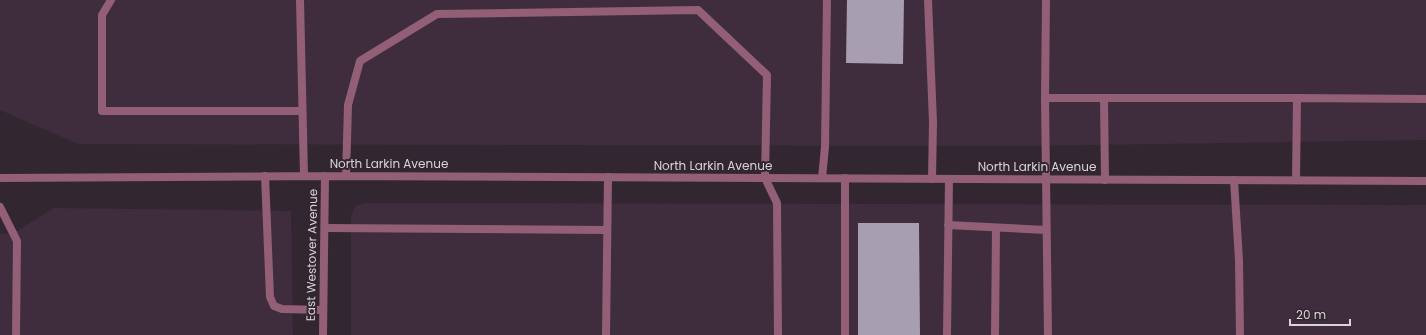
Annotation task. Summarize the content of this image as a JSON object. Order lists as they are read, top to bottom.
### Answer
{
  "streets": {
    "street": ["North Larkin Avenue", "East Westover Avenue"]
  },
  "crossings": [
    ["North Larkin Avenue", "East Westover Avenue"]
  ],
  "scale_bar": "20 m"
}
